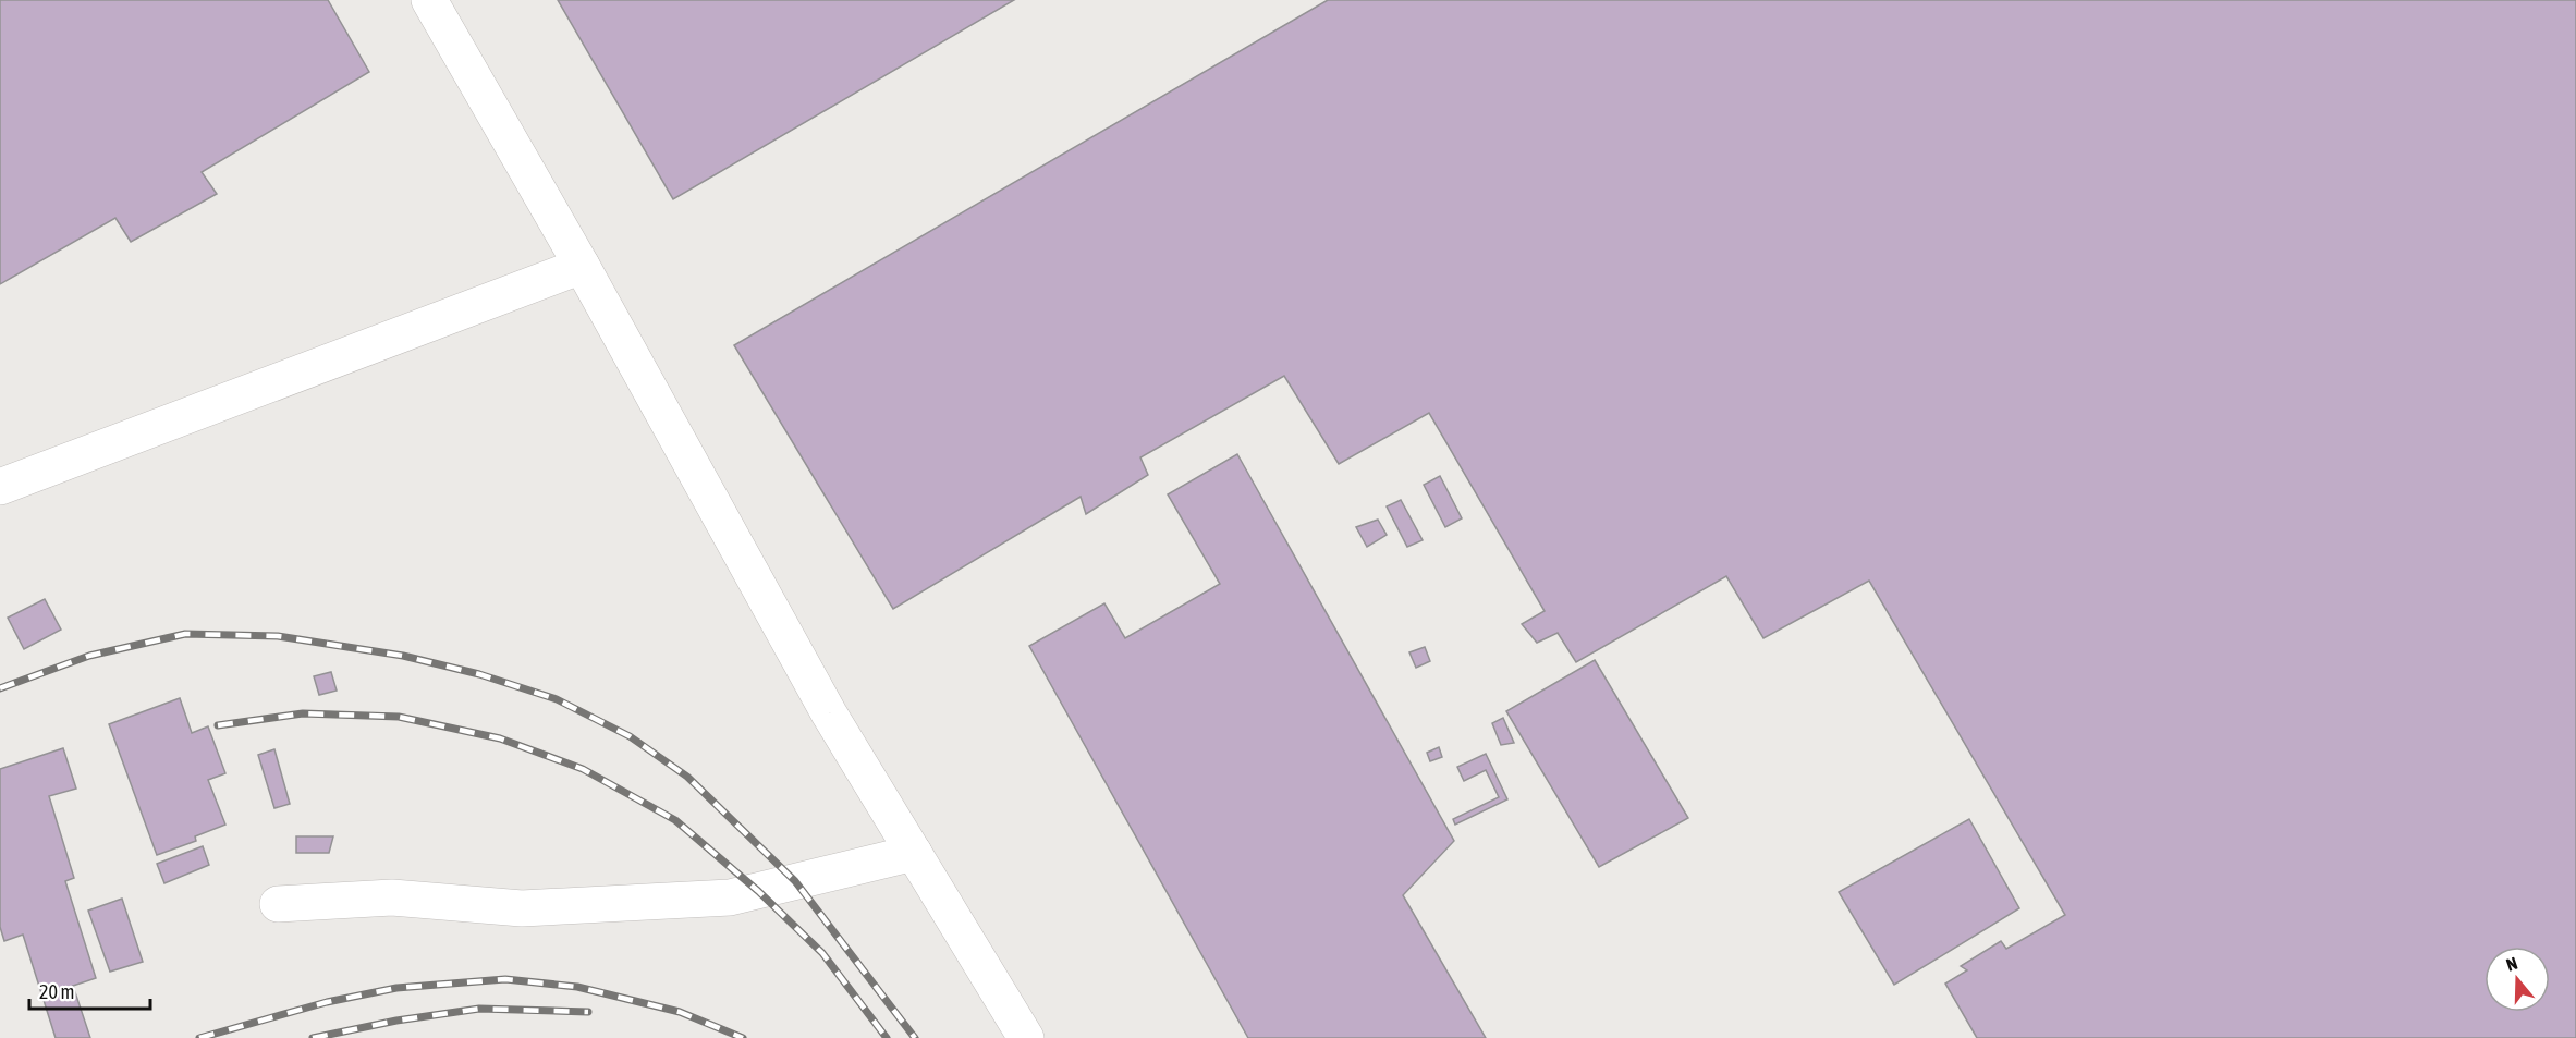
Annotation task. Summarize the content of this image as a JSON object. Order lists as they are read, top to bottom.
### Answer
{
  "scale_bar": "20 m",
  "north": "top"
}
